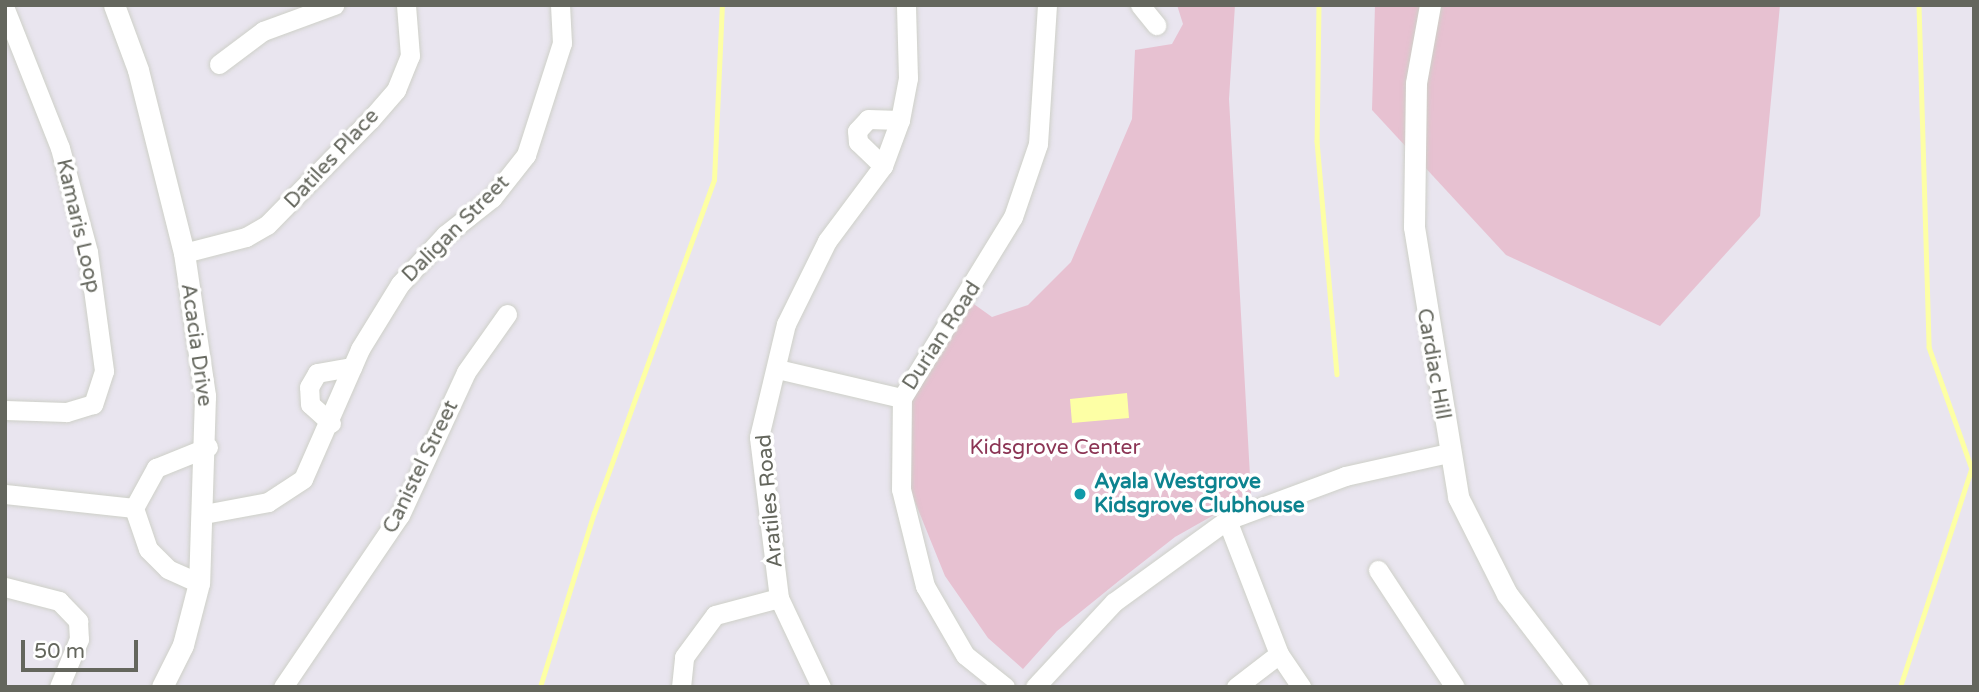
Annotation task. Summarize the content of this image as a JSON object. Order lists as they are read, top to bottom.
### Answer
{
  "streets": {
    "main road": ["Acacia Drive", "Cardiac Hill"],
    "street": [
      "Datiles Place",
      "Kamaris Loop",
      "Daligan Street",
      "Durian Road",
      "Canistel Street",
      "Aratiles Road"
    ]
  },
  "crossings": [
    ["Datiles Place", "Acacia Drive"],
    ["Daligan Street", "Acacia Drive"]
  ],
  "parks": ["Kidsgrove Center"],
  "places": ["Ayala Westgrove Kidsgrove Clubhouse"],
  "scale_bar": "50 m"
}
